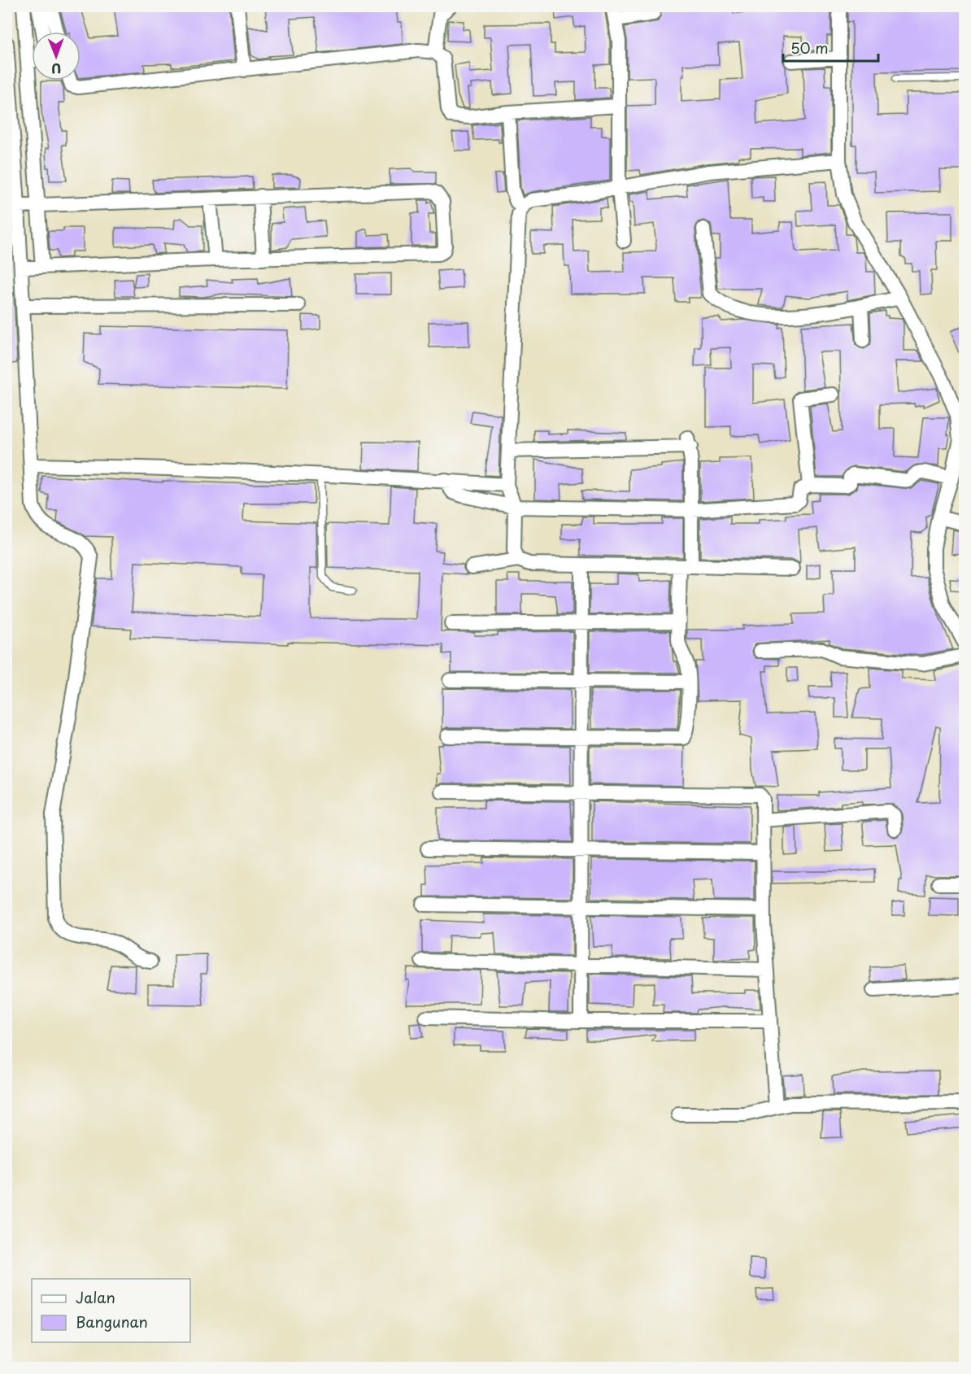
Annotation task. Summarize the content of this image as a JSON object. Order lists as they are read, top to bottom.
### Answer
{
  "legend": ["Jalan", "Bangunan"],
  "scale_bar": "50 m",
  "north": "bottom"
}
